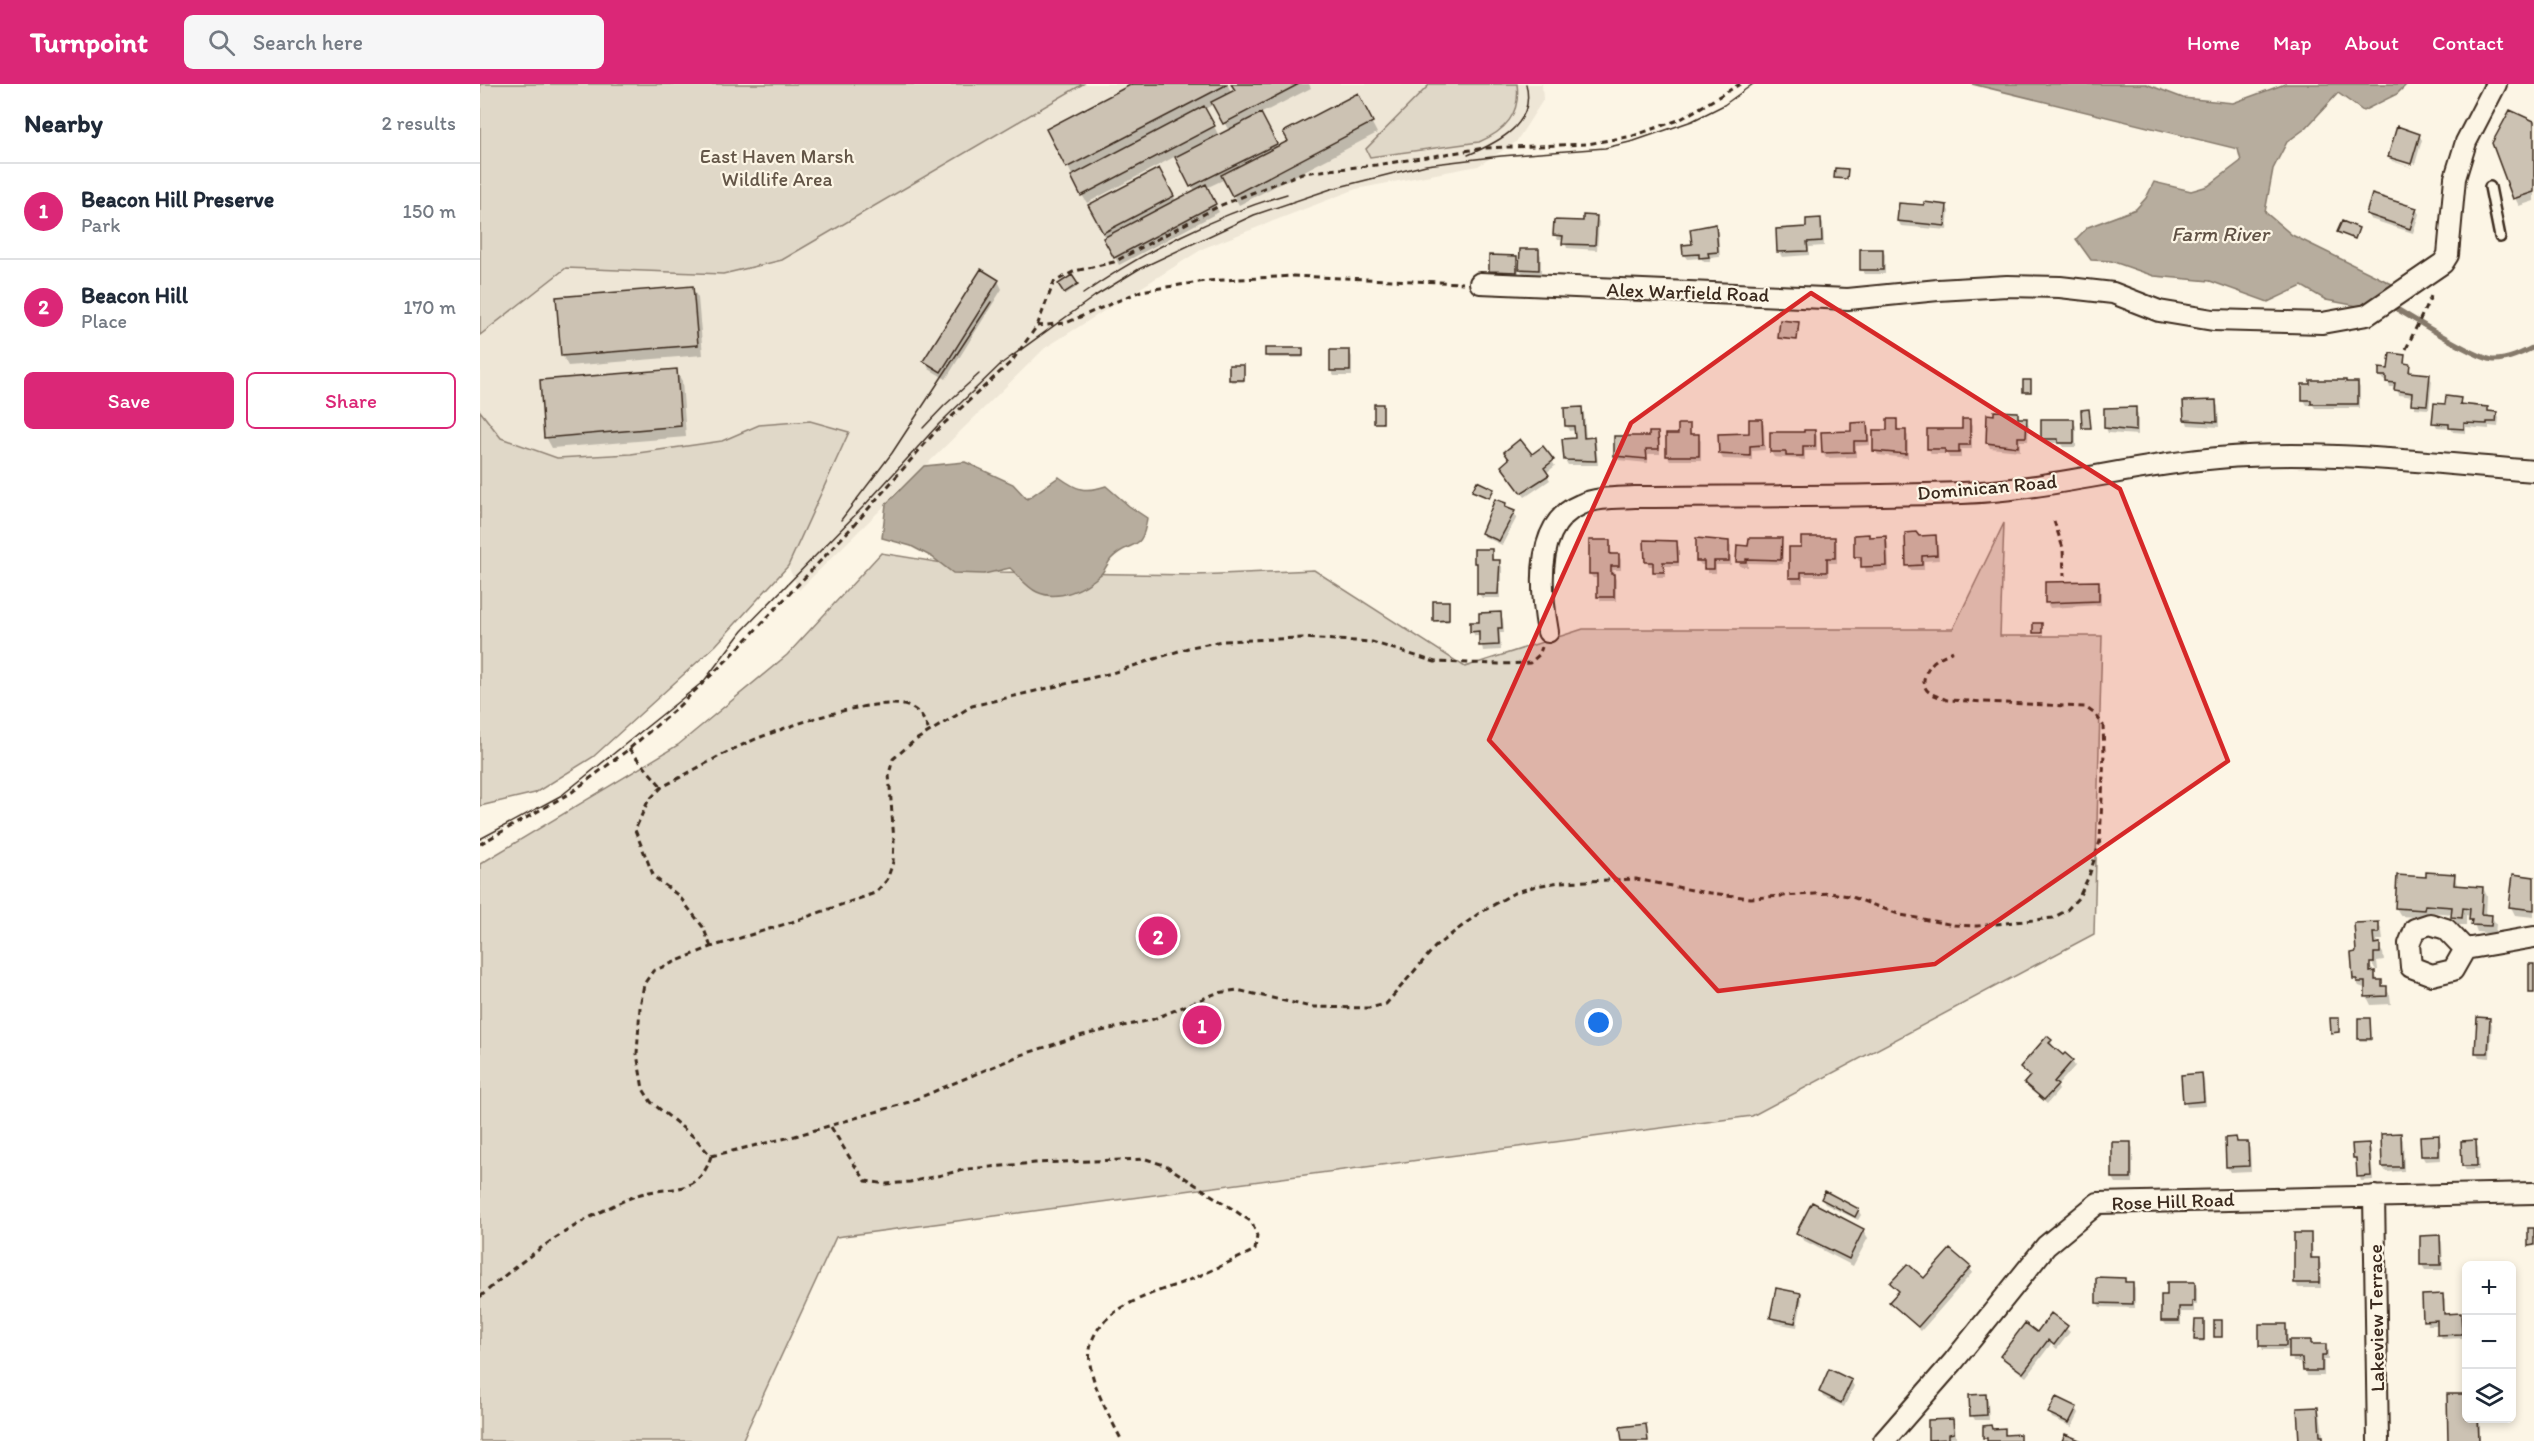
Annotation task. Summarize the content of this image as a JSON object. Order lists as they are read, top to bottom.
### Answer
{
  "streets": {
    "street": [
      "Alex Warfield Road",
      "Dominican Road",
      "Rose Hill Road",
      "Lakeview Terrace"
    ]
  },
  "crossings": [
    ["Rose Hill Road", "Lakeview Terrace"]
  ],
  "water": ["Farm River"],
  "parks": ["East Haven Marsh Wildlife Area"],
  "page": {
    "header": "Turnpoint",
    "search": "Search here",
    "nav": [
      "Home",
      "Map",
      "About",
      "Contact"
    ],
    "heading": ["Nearby", "2 results"],
    "list": [
      {
        "mark": "1",
        "name": "Beacon Hill Preserve",
        "note": "Park",
        "value": "150 m"
      },
      {
        "mark": "2",
        "name": "Beacon Hill",
        "note": "Place",
        "value": "170 m"
      }
    ],
    "buttons": ["Save", "Share"],
    "pins": ["2", "1"],
    "map_buttons": ["+", "−"]
  }
}
